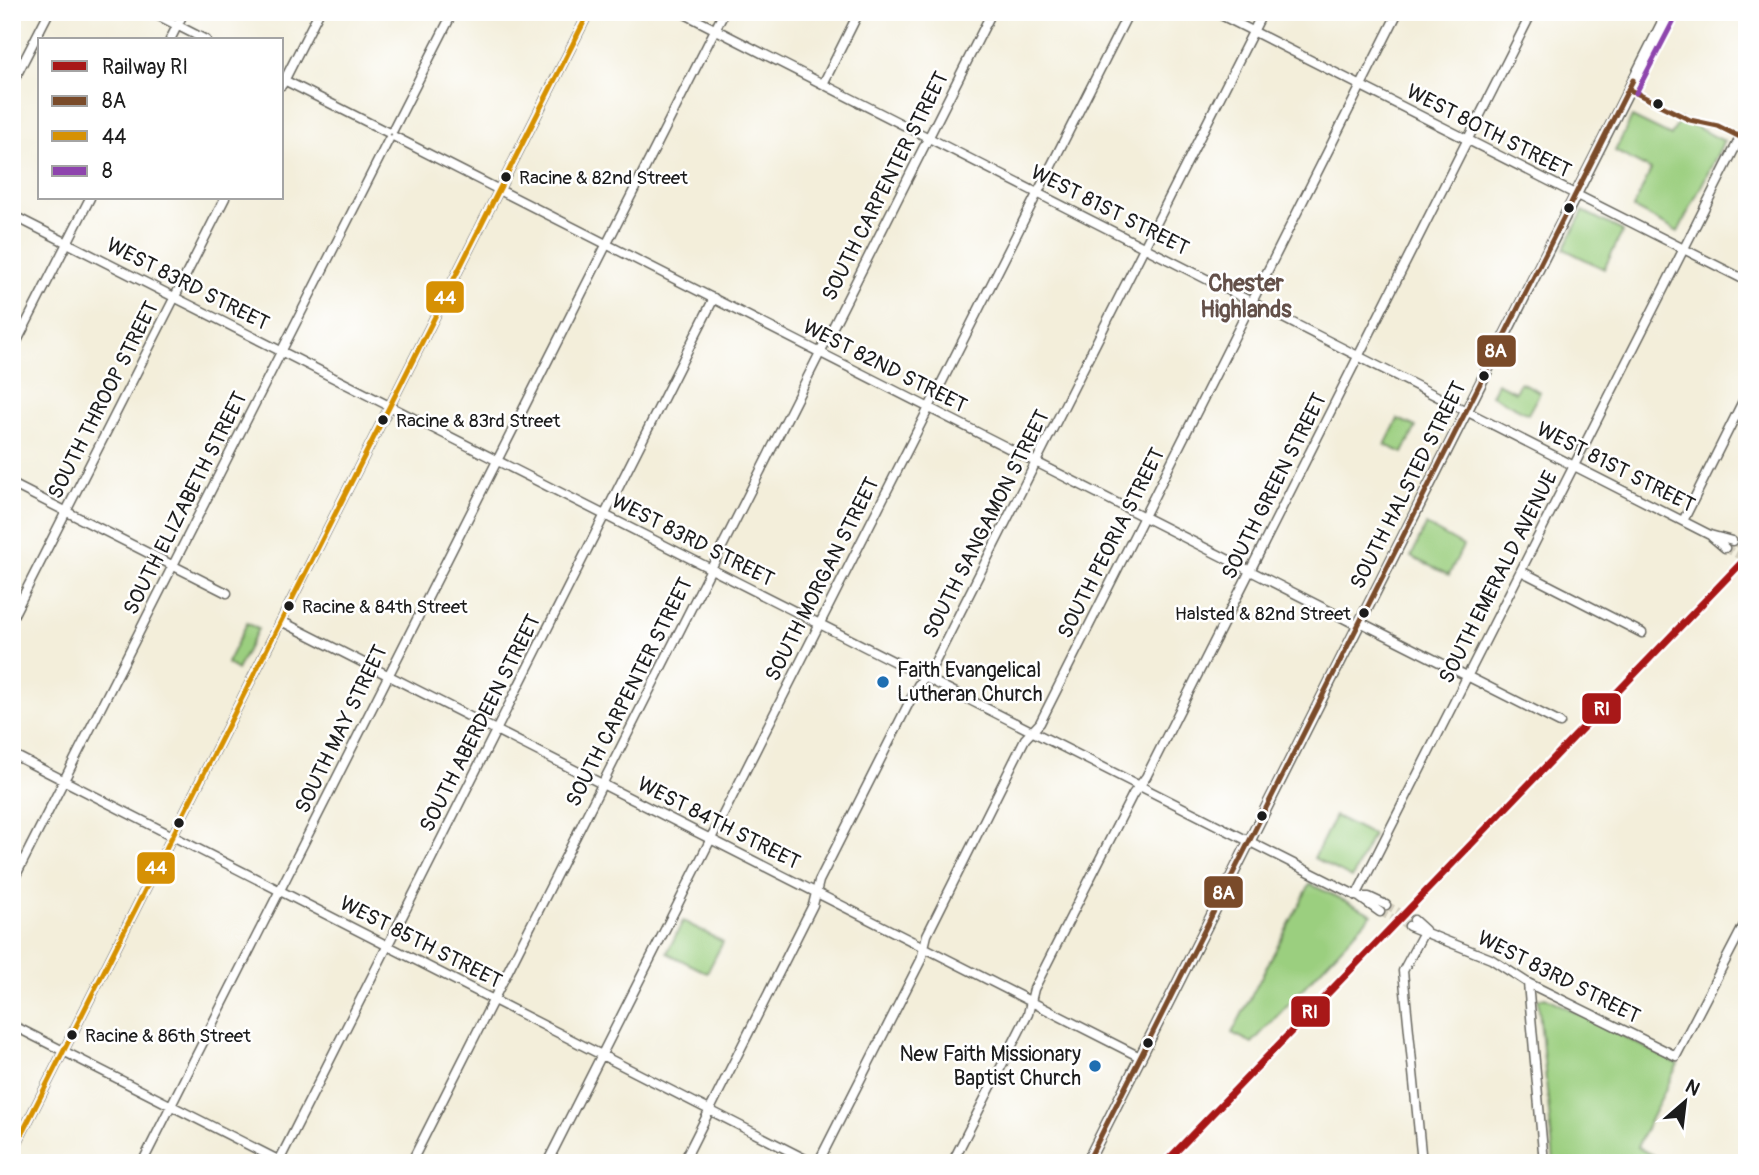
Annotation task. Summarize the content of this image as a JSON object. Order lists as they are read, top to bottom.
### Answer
{
  "streets": {
    "main road": ["SOUTH HALSTED STREET"],
    "street": [
      "WEST 80TH STREET",
      "SOUTH CARPENTER STREET",
      "WEST 81ST STREET",
      "WEST 83RD STREET",
      "WEST 82ND STREET",
      "SOUTH THROOP STREET",
      "SOUTH GREEN STREET",
      "SOUTH ELIZABETH STREET",
      "SOUTH SANGAMON STREET",
      "SOUTH PEORIA STREET",
      "SOUTH EMERALD AVENUE",
      "SOUTH MORGAN STREET",
      "SOUTH ABERDEEN STREET",
      "SOUTH MAY STREET",
      "WEST 84TH STREET",
      "WEST 85TH STREET"
    ]
  },
  "crossings": [
    ["WEST 80TH STREET", "SOUTH HALSTED STREET"],
    ["WEST 80TH STREET", "SOUTH GREEN STREET"],
    ["WEST 80TH STREET", "SOUTH SANGAMON STREET"],
    ["WEST 80TH STREET", "SOUTH PEORIA STREET"],
    ["WEST 80TH STREET", "SOUTH EMERALD AVENUE"],
    ["SOUTH CARPENTER STREET", "WEST 81ST STREET"],
    ["SOUTH CARPENTER STREET", "WEST 83RD STREET"],
    ["SOUTH CARPENTER STREET", "WEST 82ND STREET"],
    ["SOUTH CARPENTER STREET", "WEST 84TH STREET"],
    ["SOUTH CARPENTER STREET", "WEST 85TH STREET"],
    ["WEST 81ST STREET", "SOUTH HALSTED STREET"],
    ["WEST 81ST STREET", "SOUTH GREEN STREET"],
    ["WEST 81ST STREET", "SOUTH SANGAMON STREET"],
    ["WEST 81ST STREET", "SOUTH PEORIA STREET"],
    ["WEST 81ST STREET", "SOUTH EMERALD AVENUE"],
    ["WEST 81ST STREET", "SOUTH MORGAN STREET"],
    ["WEST 81ST STREET", "SOUTH MAY STREET"],
    ["WEST 83RD STREET", "SOUTH THROOP STREET"],
    ["WEST 83RD STREET", "SOUTH HALSTED STREET"],
    ["WEST 83RD STREET", "SOUTH GREEN STREET"],
    ["WEST 83RD STREET", "SOUTH ELIZABETH STREET"],
    ["WEST 83RD STREET", "SOUTH SANGAMON STREET"],
    ["WEST 83RD STREET", "SOUTH PEORIA STREET"],
    ["WEST 83RD STREET", "SOUTH EMERALD AVENUE"],
    ["WEST 83RD STREET", "SOUTH MORGAN STREET"],
    ["WEST 83RD STREET", "SOUTH ABERDEEN STREET"],
    ["WEST 83RD STREET", "SOUTH MAY STREET"],
    ["WEST 82ND STREET", "SOUTH HALSTED STREET"],
    ["WEST 82ND STREET", "SOUTH GREEN STREET"],
    ["WEST 82ND STREET", "SOUTH ELIZABETH STREET"],
    ["WEST 82ND STREET", "SOUTH SANGAMON STREET"],
    ["WEST 82ND STREET", "SOUTH PEORIA STREET"],
    ["WEST 82ND STREET", "SOUTH EMERALD AVENUE"],
    ["WEST 82ND STREET", "SOUTH MORGAN STREET"],
    ["WEST 82ND STREET", "SOUTH ABERDEEN STREET"],
    ["WEST 82ND STREET", "SOUTH MAY STREET"],
    ["SOUTH HALSTED STREET", "WEST 84TH STREET"],
    ["SOUTH GREEN STREET", "WEST 84TH STREET"],
    ["SOUTH ELIZABETH STREET", "WEST 85TH STREET"],
    ["SOUTH SANGAMON STREET", "WEST 84TH STREET"],
    ["SOUTH SANGAMON STREET", "WEST 85TH STREET"],
    ["SOUTH PEORIA STREET", "WEST 84TH STREET"],
    ["SOUTH PEORIA STREET", "WEST 85TH STREET"],
    ["SOUTH MORGAN STREET", "WEST 84TH STREET"],
    ["SOUTH MORGAN STREET", "WEST 85TH STREET"],
    ["SOUTH ABERDEEN STREET", "WEST 84TH STREET"],
    ["SOUTH ABERDEEN STREET", "WEST 85TH STREET"],
    ["SOUTH MAY STREET", "WEST 84TH STREET"],
    ["SOUTH MAY STREET", "WEST 85TH STREET"]
  ],
  "districts": ["Chester Highlands"],
  "places": [
    "Racine & 82nd Street",
    "Racine & 83rd Street",
    "Racine & 84th Street",
    "Halsted & 82nd Street",
    "Faith Evangelical Lutheran Church",
    "Racine & 86th Street",
    "New Faith Missionary Baptist Church"
  ],
  "lines": [
    "transit line 44",
    "transit line 8",
    "transit line 8A",
    "rail line RI"
  ],
  "legend": [
    "Railway RI",
    "8A",
    "44",
    "8"
  ],
  "north": "top right"
}
